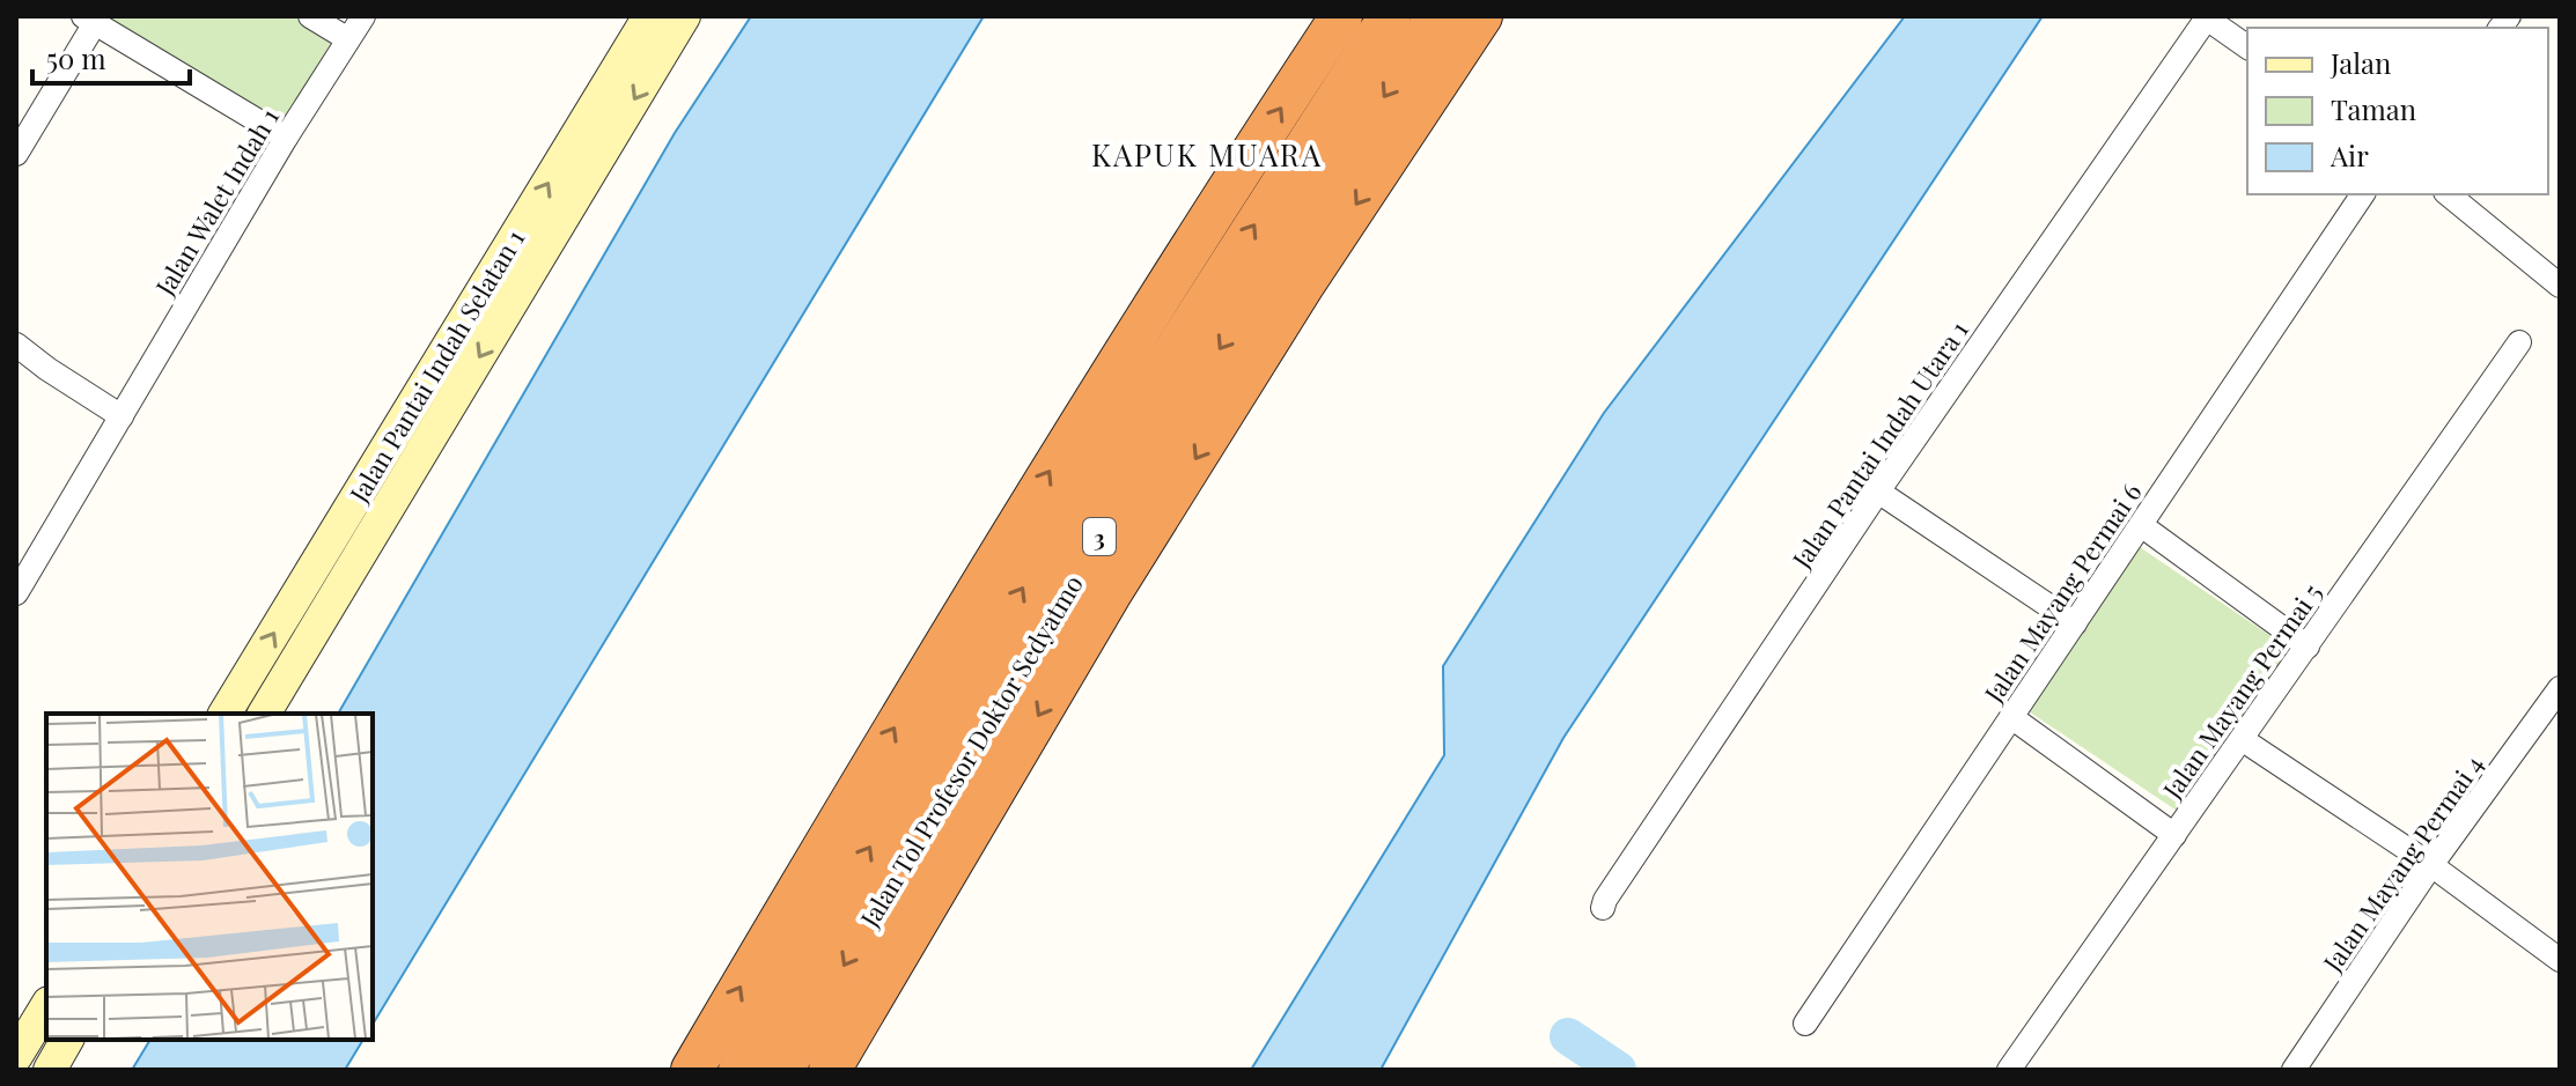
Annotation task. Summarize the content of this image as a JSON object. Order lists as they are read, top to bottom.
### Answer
{
  "streets": {
    "highway": ["3", "Jalan Tol Profesor Doktor Sedyatmo"],
    "street": [
      "Jalan Walet Indah 1",
      "Jalan Pantai Indah Selatan 1",
      "Jalan Pantai Indah Utara 1",
      "Jalan Mayang Permai 6",
      "Jalan Mayang Permai 5",
      "Jalan Mayang Permai 4"
    ]
  },
  "districts": ["KAPUK MUARA"],
  "legend": ["Jalan", "Taman", "Air"],
  "scale_bar": "50 m"
}
